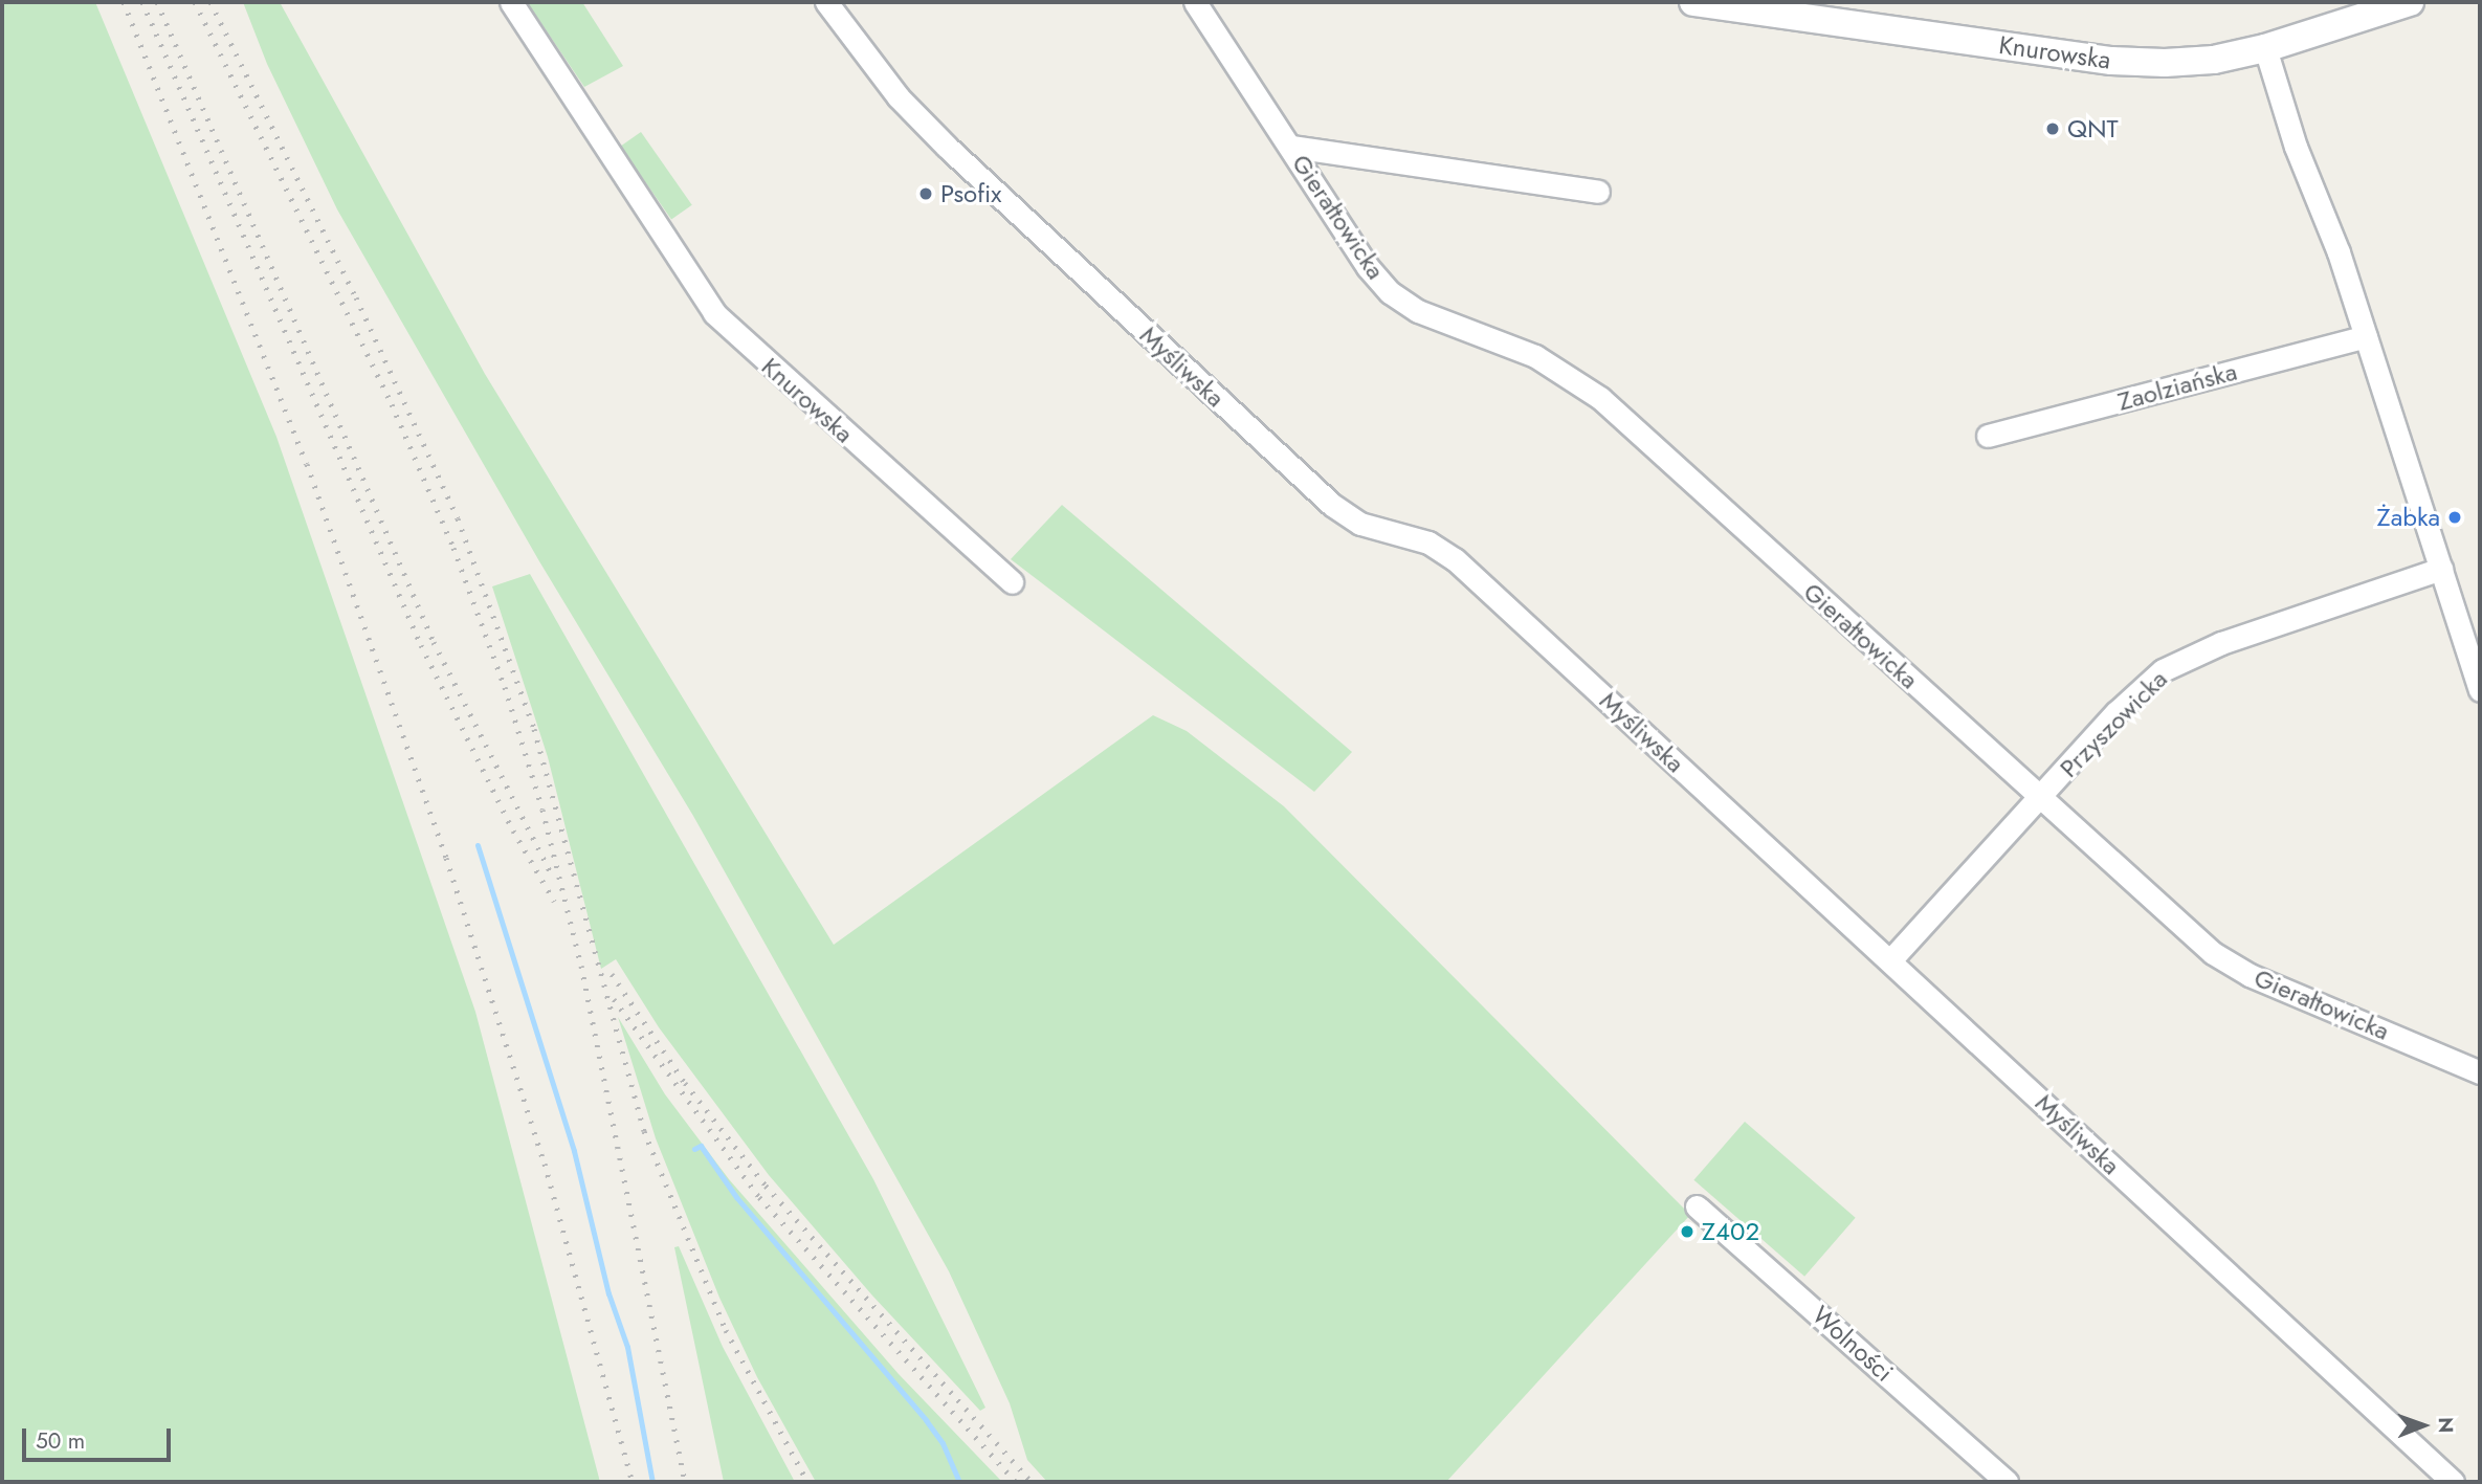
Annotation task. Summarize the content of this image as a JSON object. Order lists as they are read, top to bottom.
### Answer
{
  "streets": {
    "street": [
      "Knurowska",
      "Gierałtowicka",
      "Myśliwska",
      "Zaolziańska",
      "Przyszowicka",
      "Wolności"
    ]
  },
  "crossings": [
    ["Gierałtowicka", "Przyszowicka"],
    ["Myśliwska", "Przyszowicka"]
  ],
  "places": [
    "QNT",
    "Psofix",
    "Żabka",
    "Z402"
  ],
  "scale_bar": "50 m",
  "north": "right"
}
